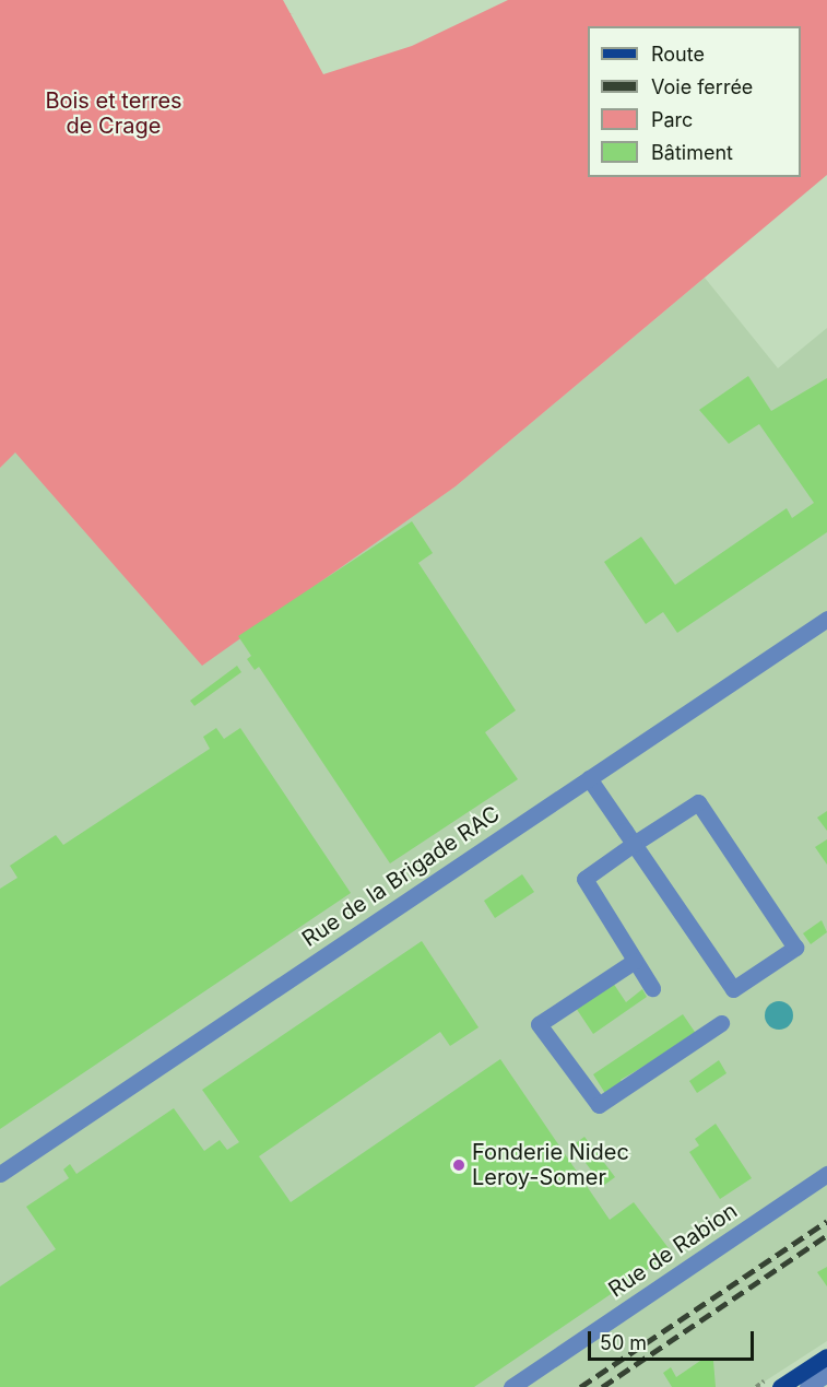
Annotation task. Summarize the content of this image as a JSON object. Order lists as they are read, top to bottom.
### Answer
{
  "streets": {
    "street": ["Rue de la Brigade RAC", "Rue de Rabion"]
  },
  "parks": ["Bois et terres de Crage"],
  "places": ["Fonderie Nidec Leroy-Somer"],
  "legend": [
    "Route",
    "Voie ferrée",
    "Parc",
    "Bâtiment"
  ],
  "scale_bar": "50 m"
}
